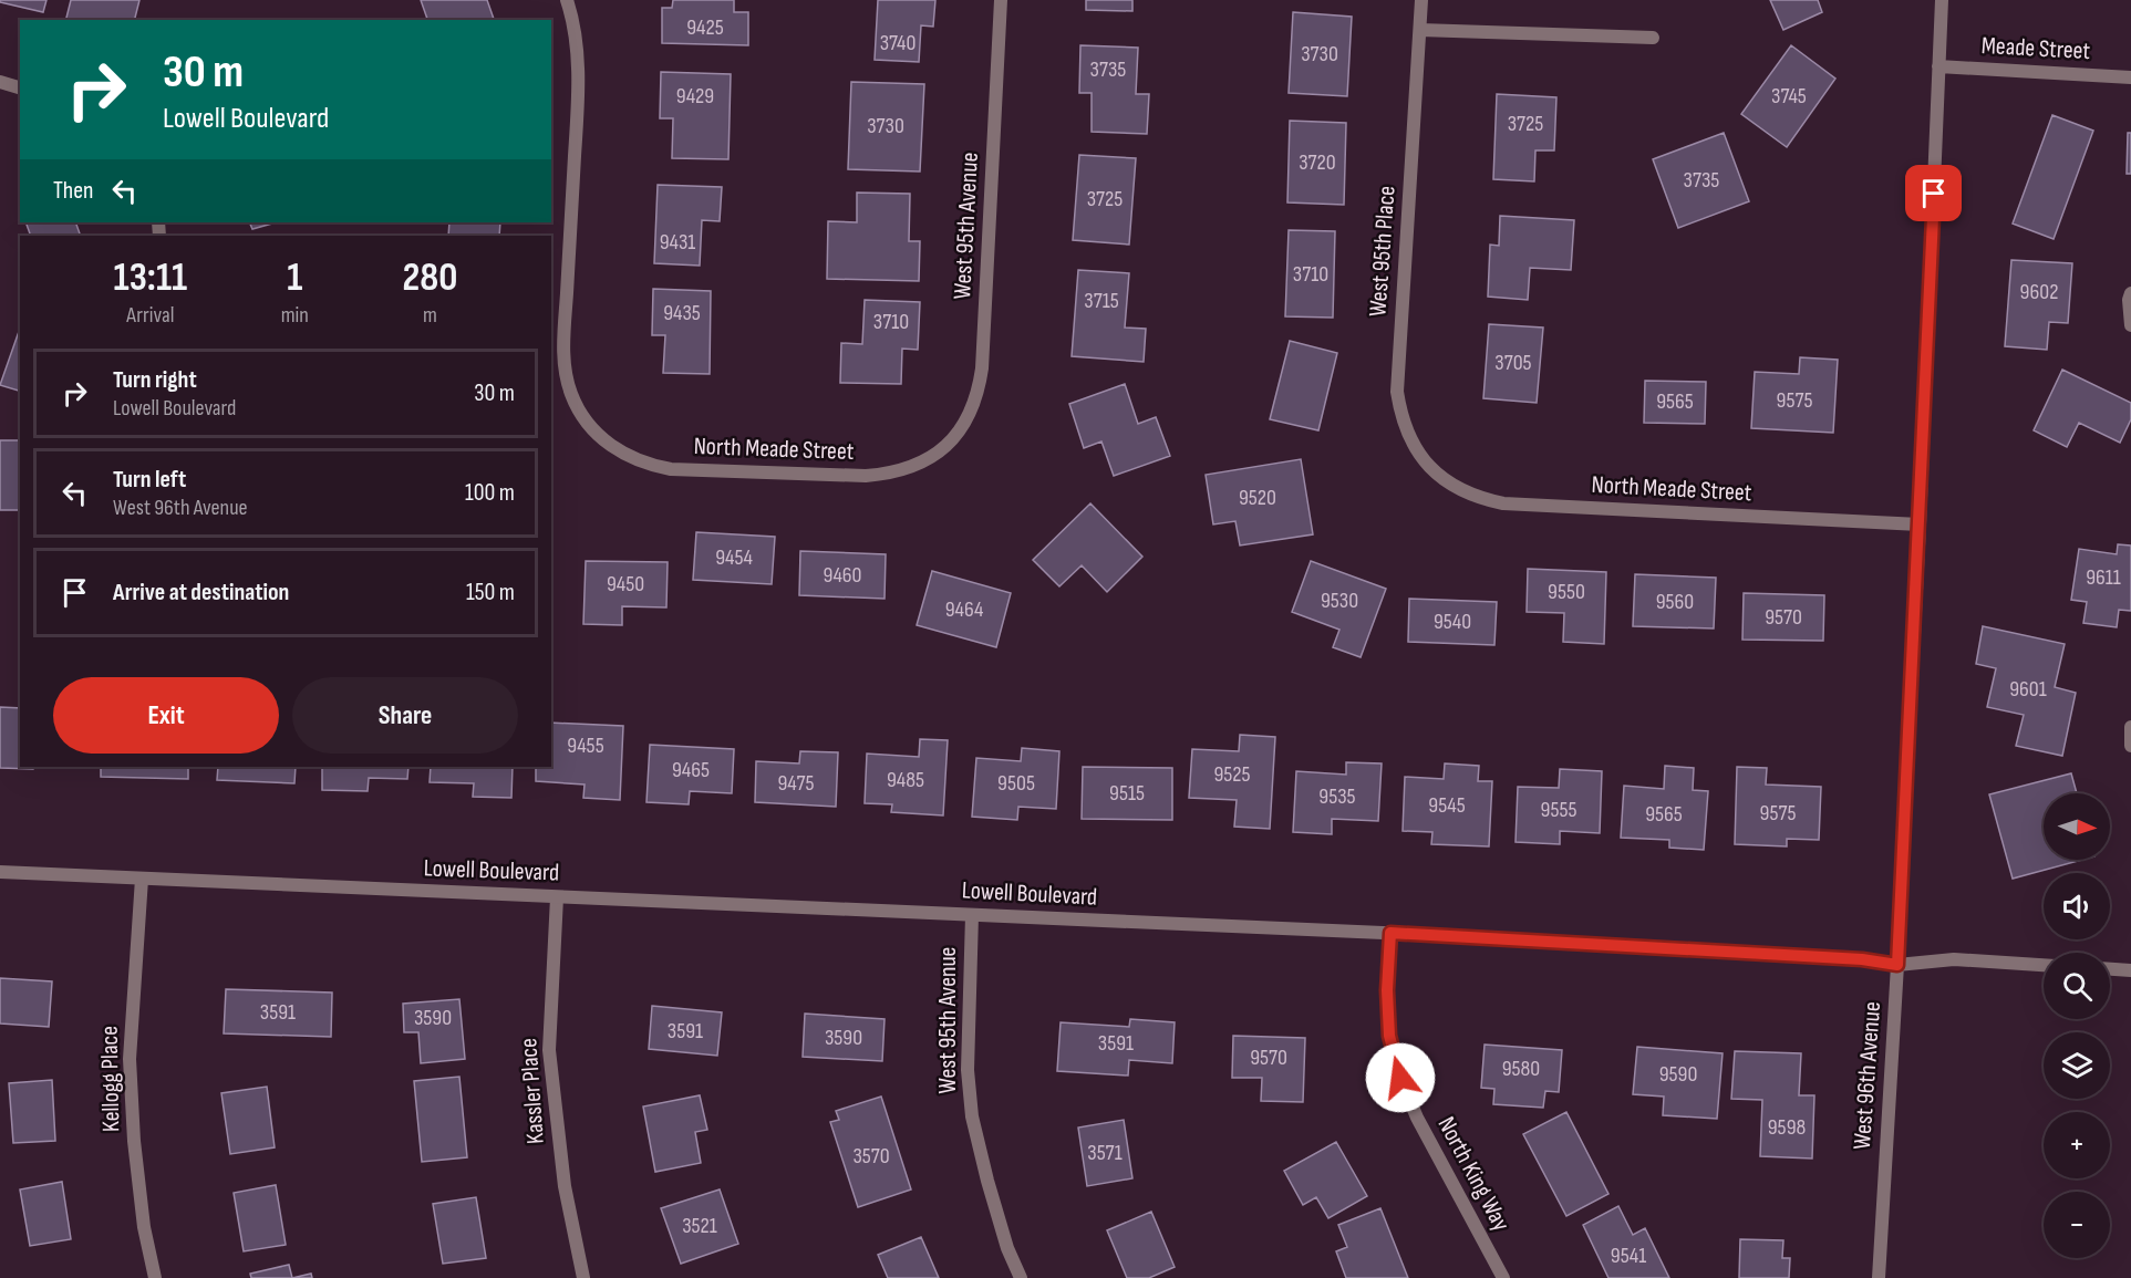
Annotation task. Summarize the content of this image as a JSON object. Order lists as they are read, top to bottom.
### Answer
{
  "streets": {
    "street": [
      "Meade Street",
      "West 95th Avenue",
      "West 95th Place",
      "North Meade Street",
      "Lowell Boulevard",
      "West 96th Avenue",
      "Kellogg Place",
      "Kassler Place",
      "North King Way"
    ]
  },
  "crossings": [
    ["Meade Street", "West 96th Avenue"],
    ["West 95th Avenue", "North Meade Street"],
    ["West 95th Avenue", "Lowell Boulevard"],
    ["West 95th Place", "North Meade Street"],
    ["North Meade Street", "West 96th Avenue"],
    ["Lowell Boulevard", "West 96th Avenue"],
    ["Lowell Boulevard", "Kellogg Place"],
    ["Lowell Boulevard", "Kassler Place"],
    ["Lowell Boulevard", "North King Way"]
  ],
  "house_numbers": [
    "9425",
    "3740",
    "3730",
    "3735",
    "9429",
    "3745",
    "3725",
    "3730",
    "3720",
    "3735",
    "3725",
    "9431",
    "3710",
    "9602",
    "3715",
    "9435",
    "3710",
    "3705",
    "9575",
    "9565",
    "9520",
    "9454",
    "9460",
    "9611",
    "9450",
    "9550",
    "9530",
    "9560",
    "9464",
    "9570",
    "9540",
    "9601",
    "9455",
    "9465",
    "9525",
    "9485",
    "9475",
    "9505",
    "9515",
    "9535",
    "9545",
    "9555",
    "9575",
    "9565",
    "3591",
    "3590",
    "3591",
    "3590",
    "3591",
    "9570",
    "9580",
    "9590",
    "9598",
    "3571",
    "3570",
    "3521",
    "9541"
  ],
  "north": "right",
  "page": {
    "turn": ["30 m", "Lowell Boulevard"],
    "then": "Then",
    "eta": [
      "13:11",
      "Arrival",
      "1",
      "min",
      "280",
      "m"
    ],
    "list": [
      {
        "name": "Turn right",
        "note": "Lowell Boulevard",
        "value": "30 m"
      },
      {
        "name": "Turn left",
        "note": "West 96th Avenue",
        "value": "100 m"
      },
      {
        "name": "Arrive at destination",
        "value": "150 m"
      }
    ],
    "buttons": ["Exit", "Share"],
    "map_buttons": ["+", "−"]
  }
}
